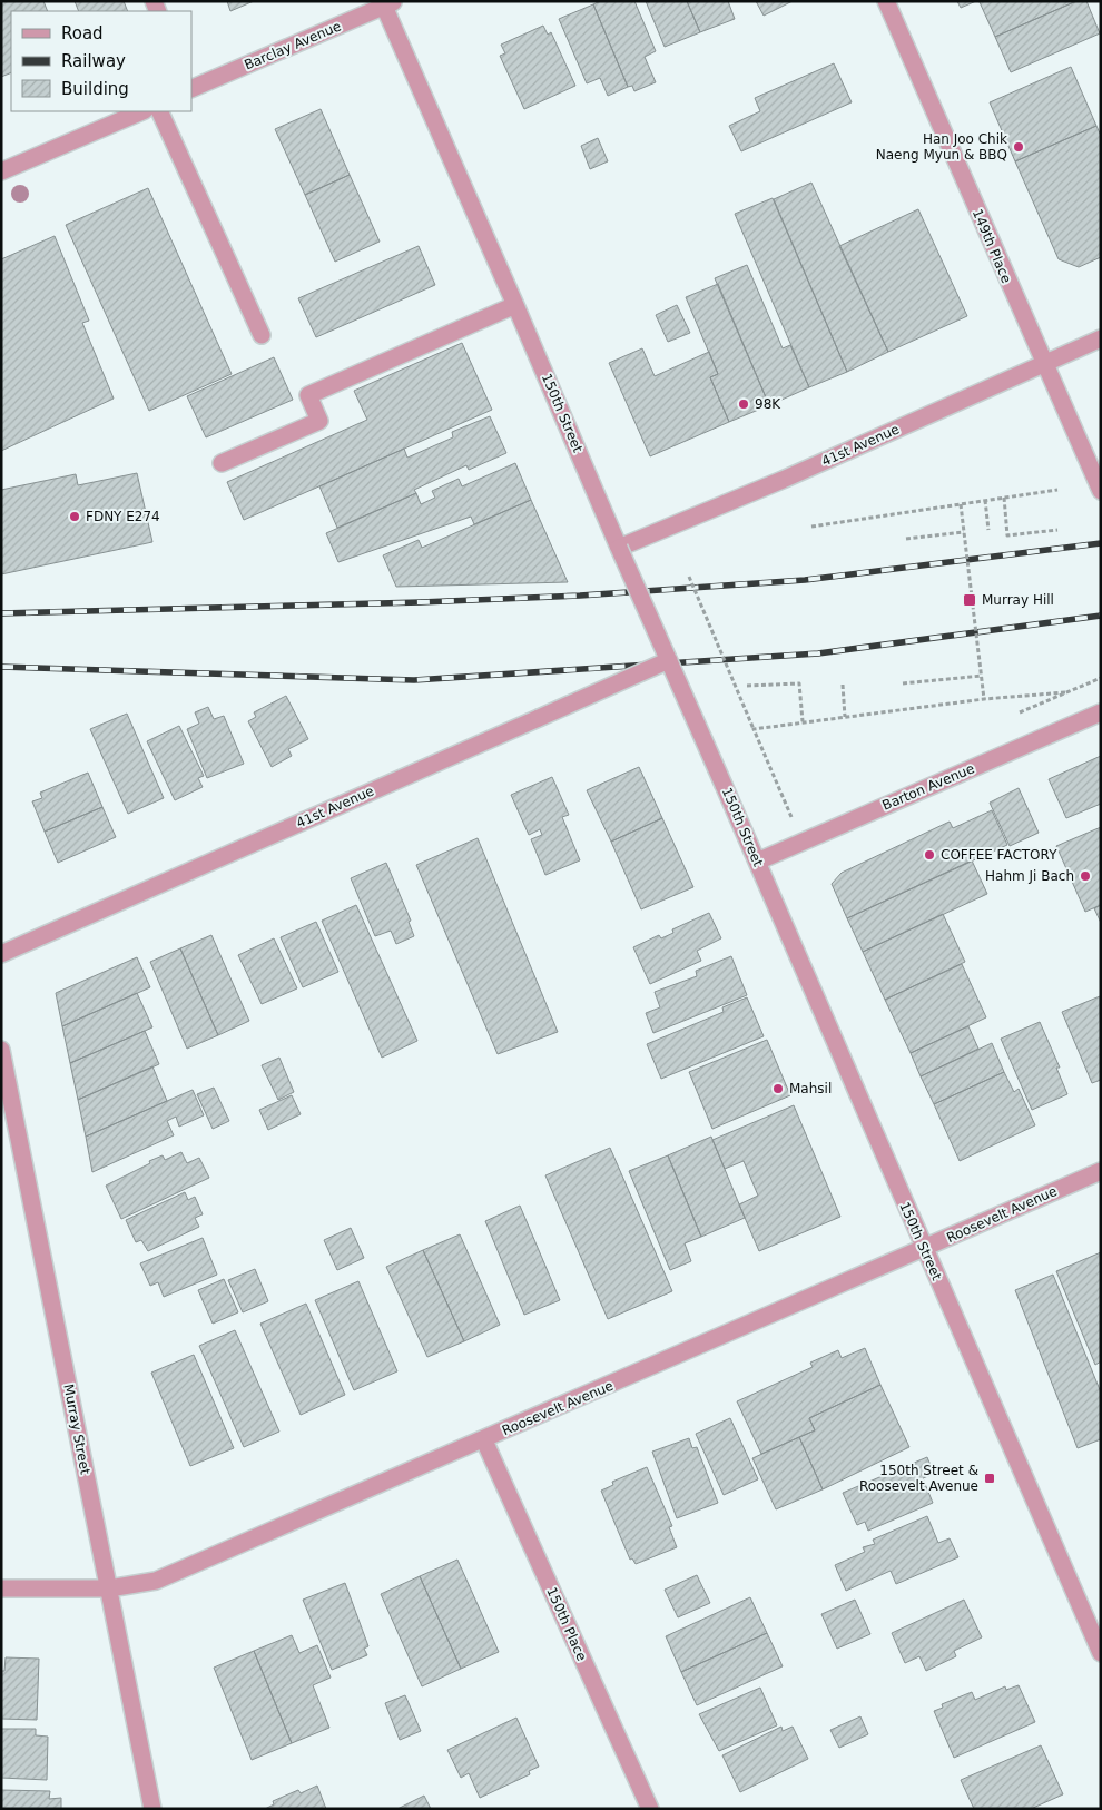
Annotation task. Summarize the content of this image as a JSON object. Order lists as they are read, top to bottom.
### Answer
{
  "streets": {
    "street": [
      "Barclay Avenue",
      "149th Place",
      "150th Street",
      "41st Avenue",
      "Barton Avenue",
      "Roosevelt Avenue",
      "Murray Street",
      "150th Place"
    ]
  },
  "crossings": [
    ["Barclay Avenue", "150th Street"],
    ["149th Place", "41st Avenue"],
    ["150th Street", "41st Avenue"],
    ["150th Street", "Barton Avenue"],
    ["150th Street", "Roosevelt Avenue"],
    ["Roosevelt Avenue", "Murray Street"],
    ["Roosevelt Avenue", "150th Place"]
  ],
  "places": {
    "other": [
      "Han Joo Chik Naeng Myun & BBQ",
      "98K",
      "FDNY E274",
      "COFFEE FACTORY",
      "Hahm Ji Bach",
      "Mahsil"
    ],
    "transit": ["Murray Hill", "150th Street & Roosevelt Avenue"]
  },
  "legend": ["Road", "Railway", "Building"]
}
